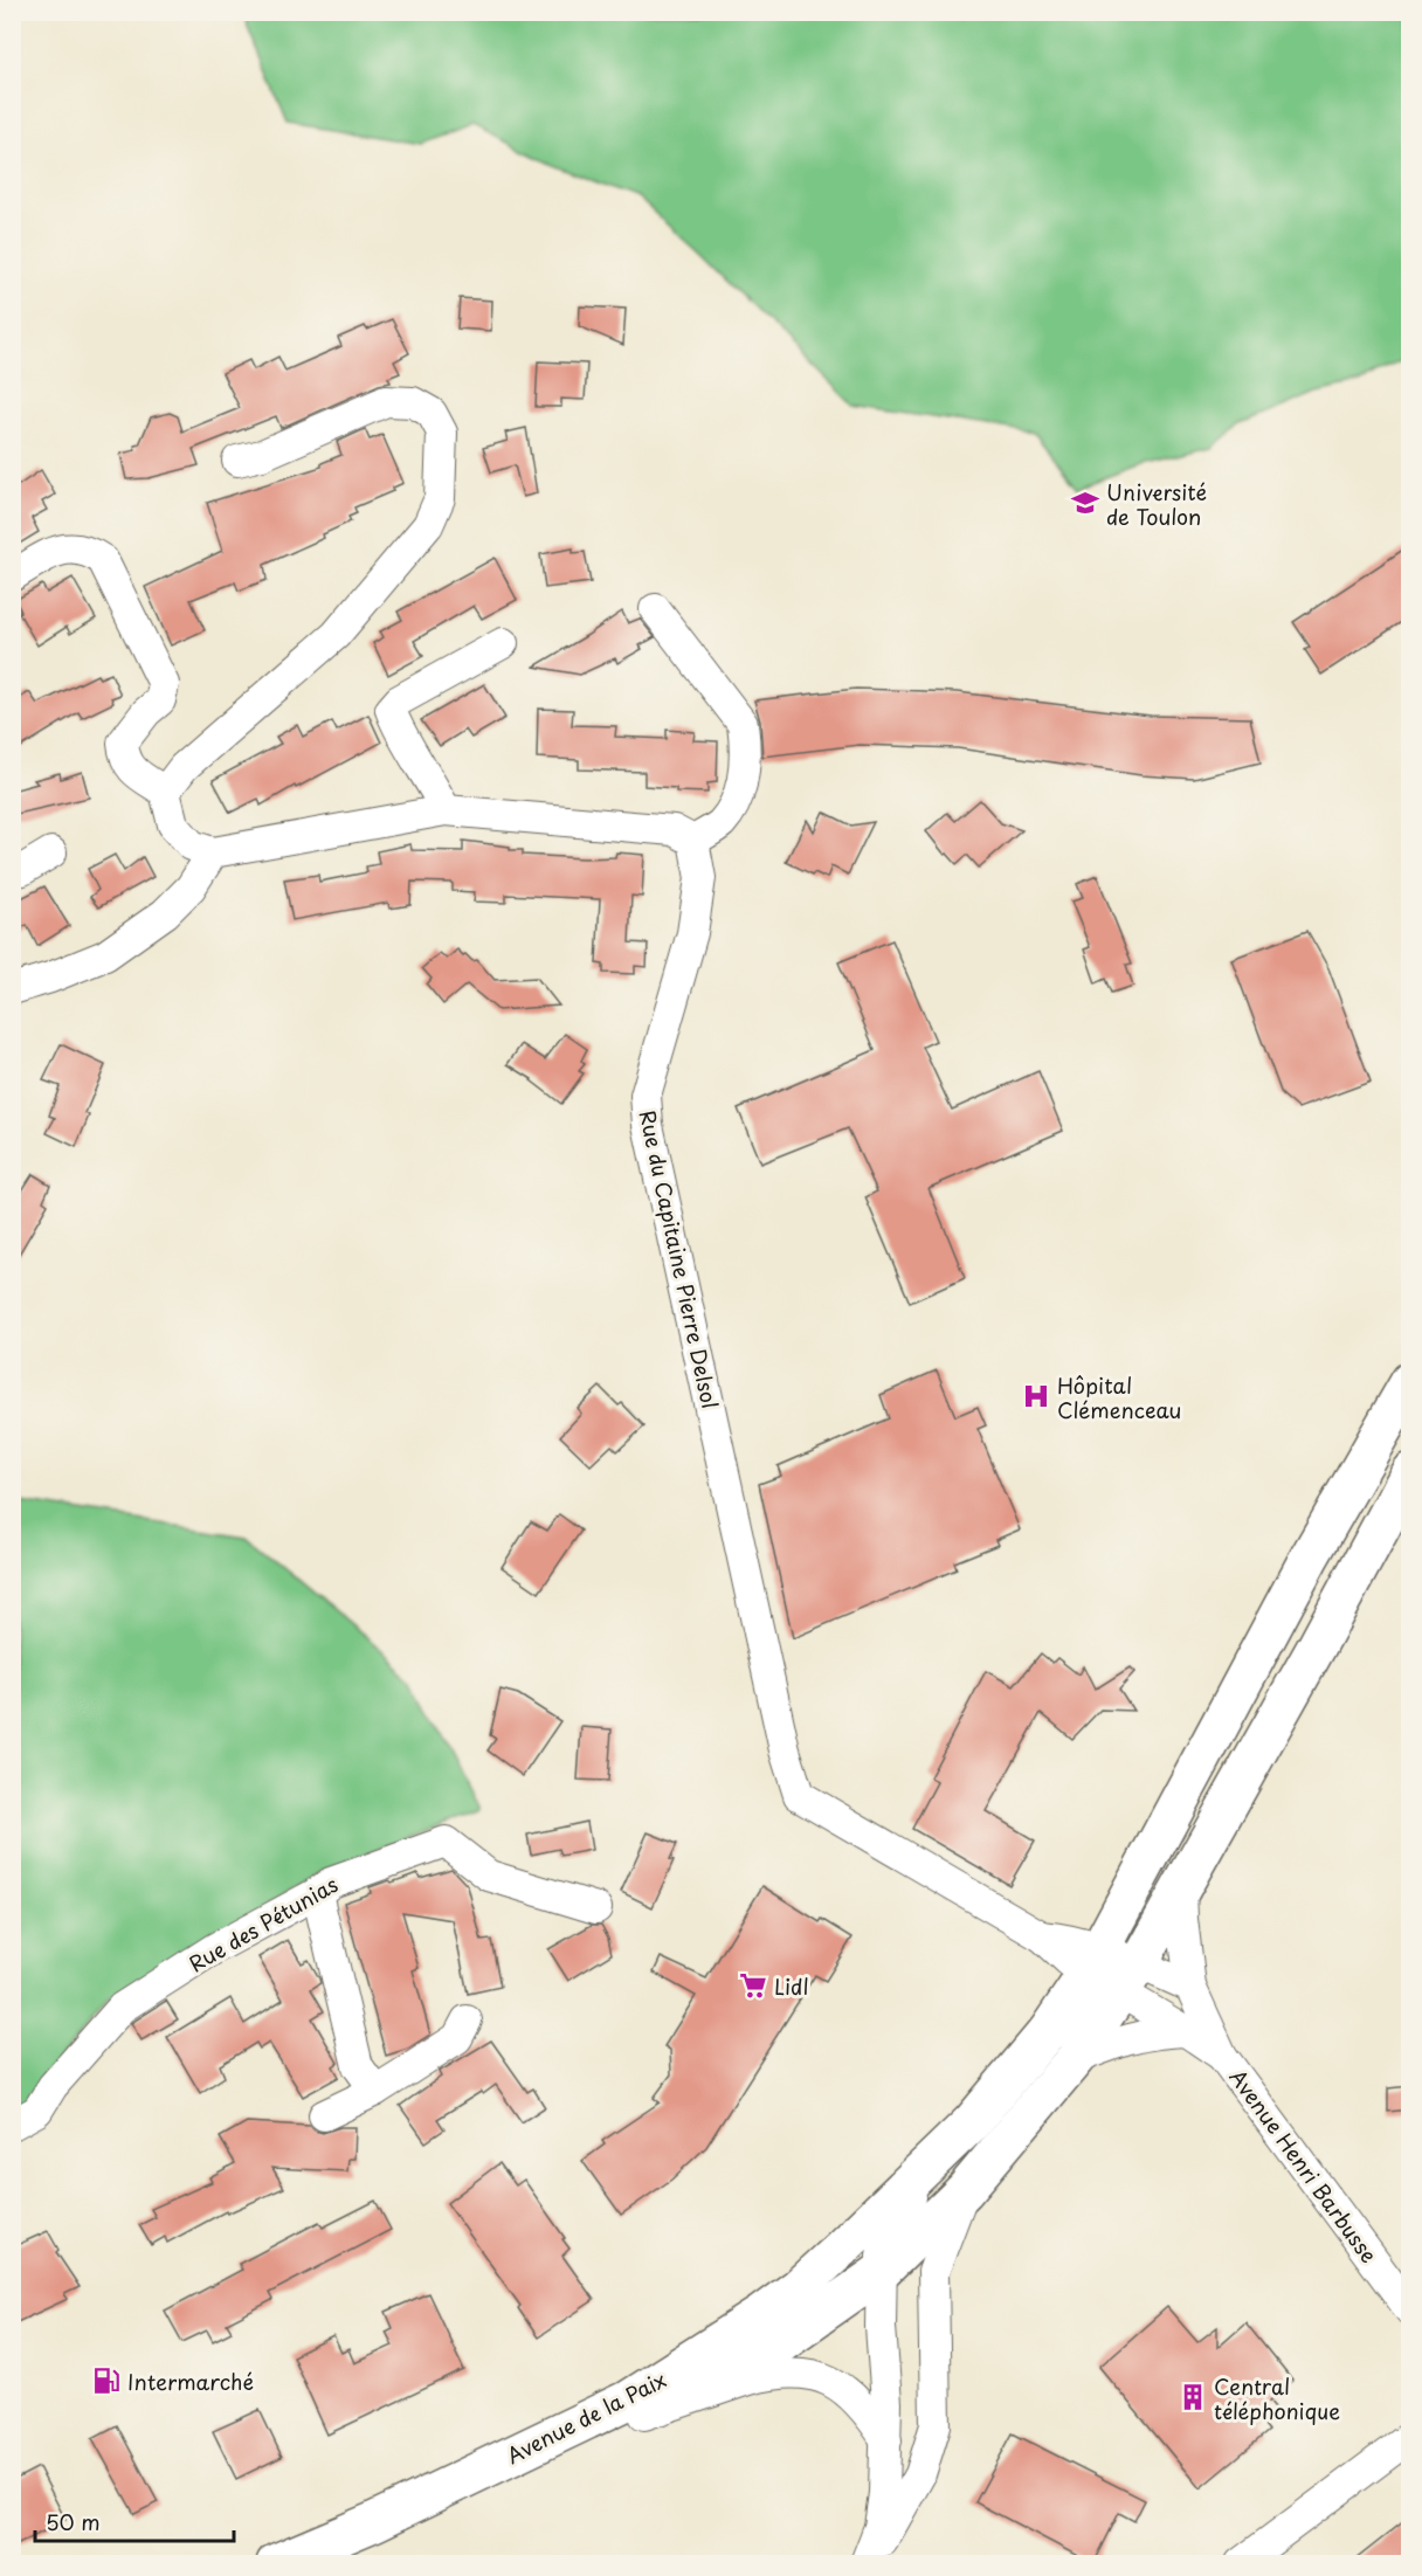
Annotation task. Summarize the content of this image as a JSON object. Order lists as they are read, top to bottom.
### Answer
{
  "streets": {
    "main road": ["Avenue de la Paix"],
    "street": ["Rue du Capitaine Pierre Delsol", "Rue des Pétunias", "Avenue Henri Barbusse"]
  },
  "crossings": [
    ["Rue du Capitaine Pierre Delsol", "Avenue Henri Barbusse"],
    ["Rue du Capitaine Pierre Delsol", "Avenue de la Paix"],
    ["Avenue Henri Barbusse", "Avenue de la Paix"]
  ],
  "places": {
    "school or university": ["Université de Toulon"],
    "hospital": ["Hôpital Clémenceau"],
    "supermarket": ["Lidl"],
    "fuel station": ["Intermarché"],
    "building": ["Central téléphonique"]
  },
  "scale_bar": "50 m"
}
